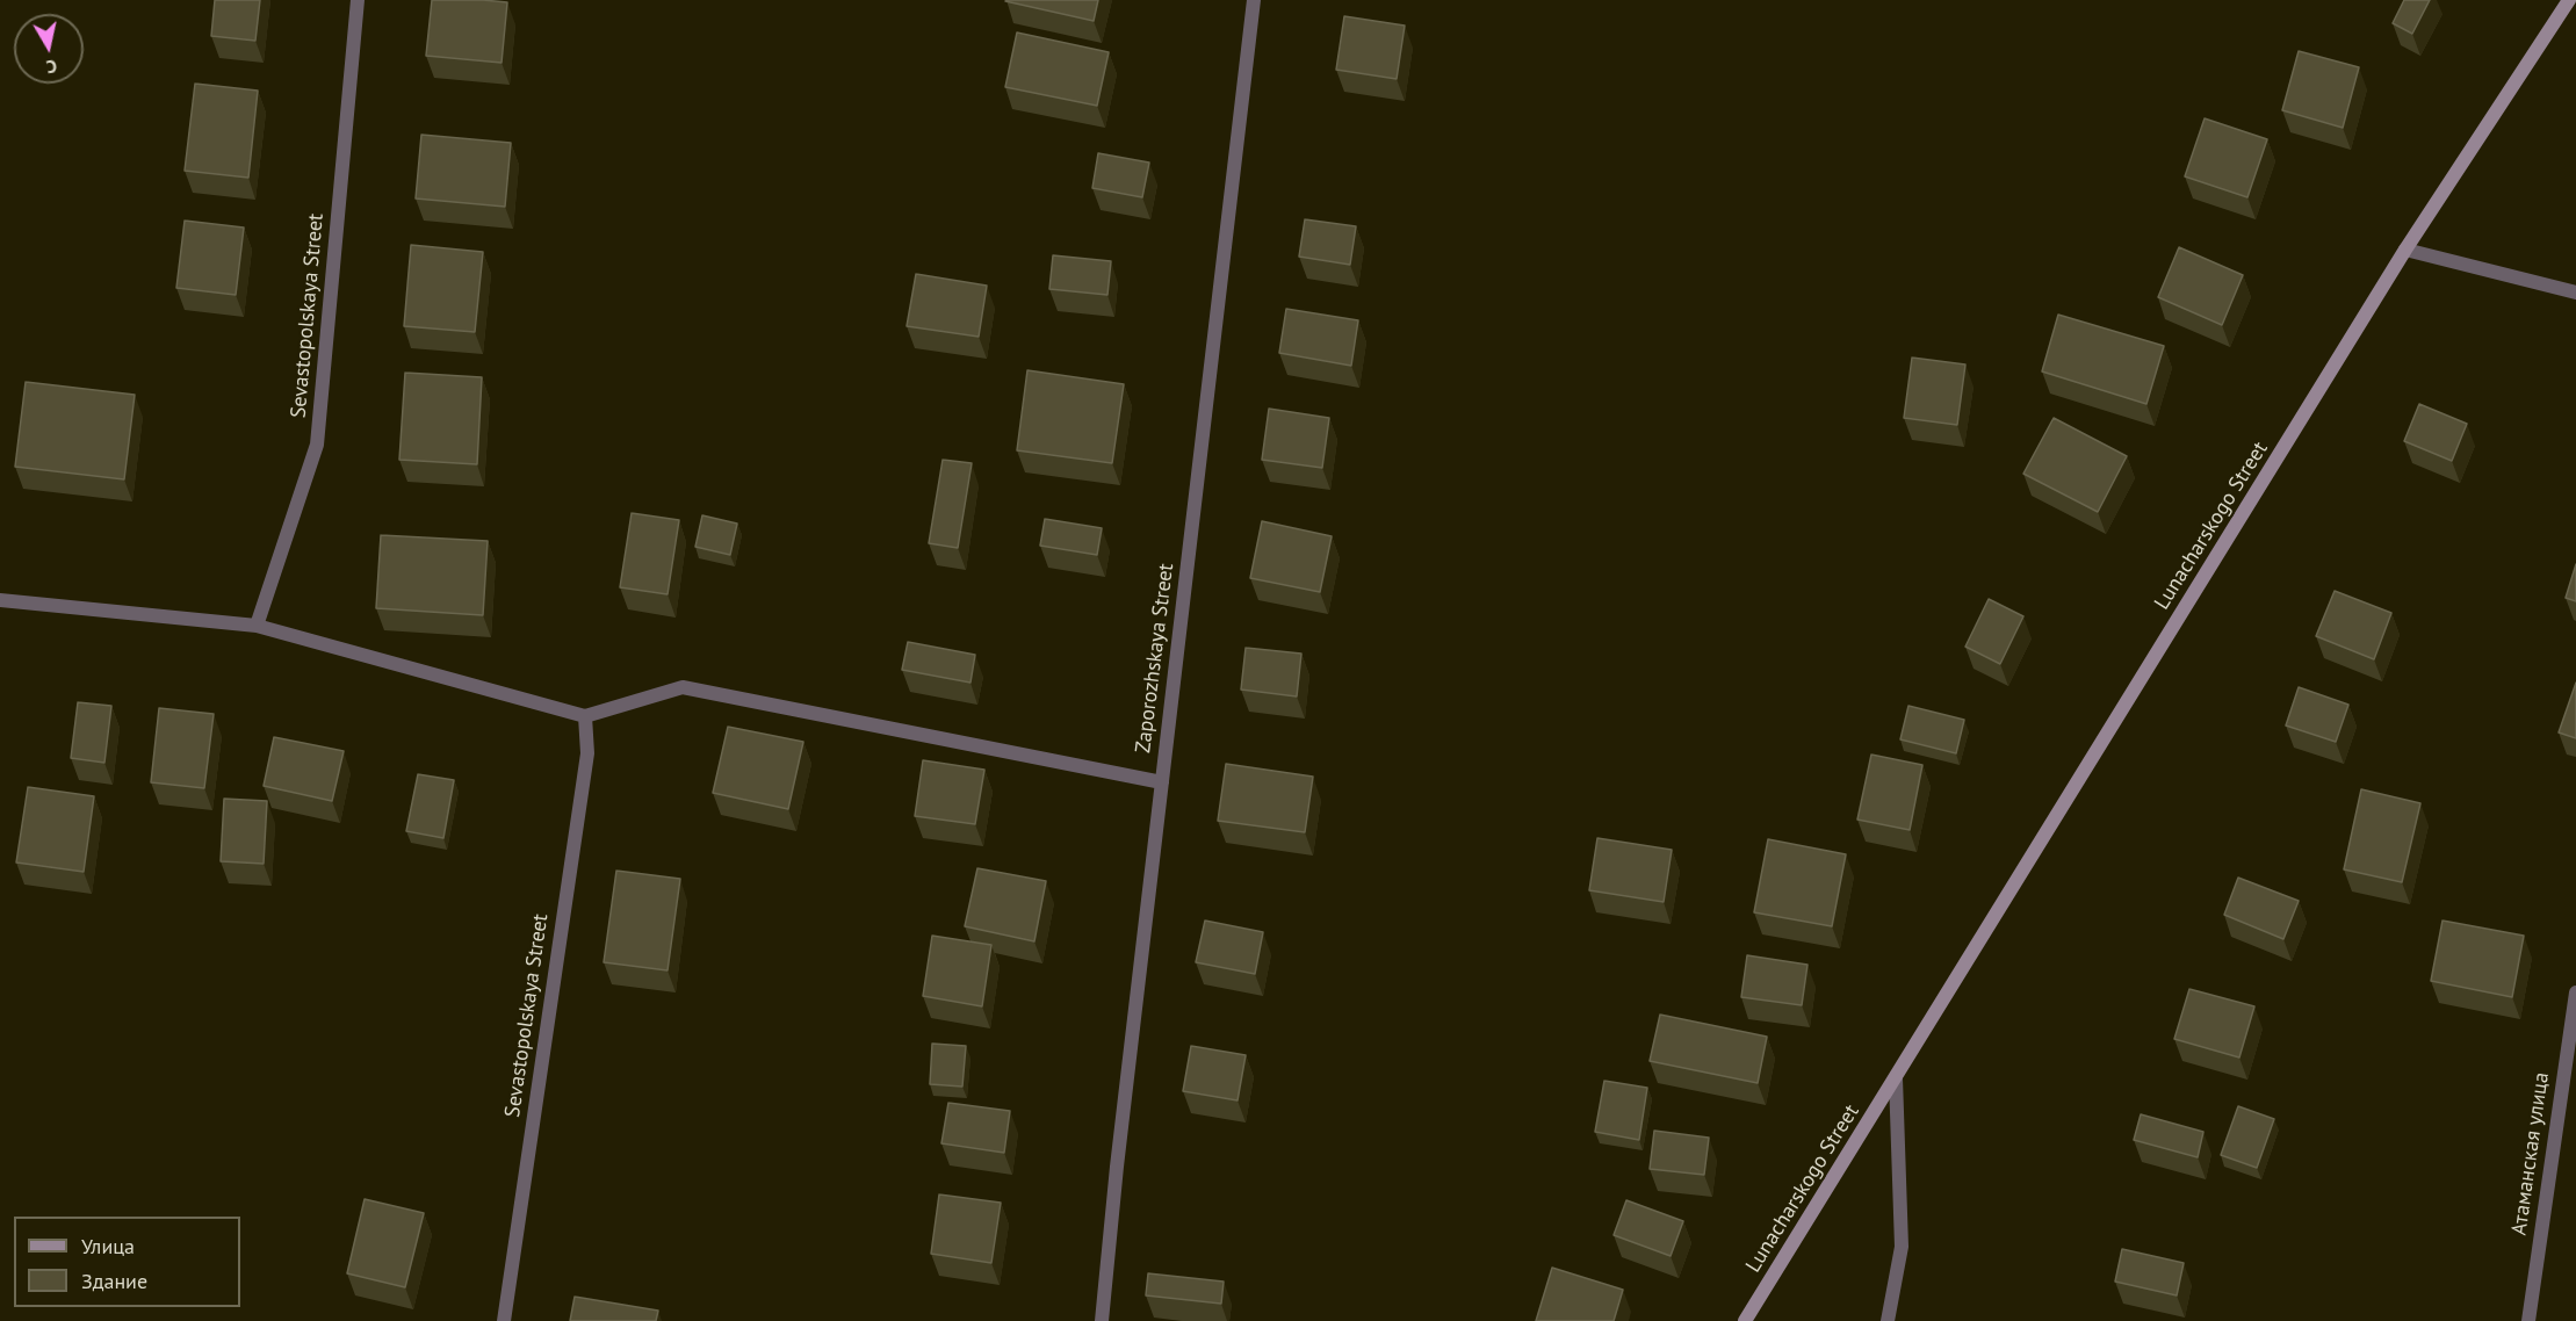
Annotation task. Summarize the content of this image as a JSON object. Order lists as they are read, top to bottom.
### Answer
{
  "streets": {
    "main road": ["Lunacharskogo Street"],
    "street": ["Sevastopolskaya Street", "Zaporozhskaya Street", "Атаманская улица"]
  },
  "legend": ["Улица", "Здание"],
  "north": "bottom"
}
